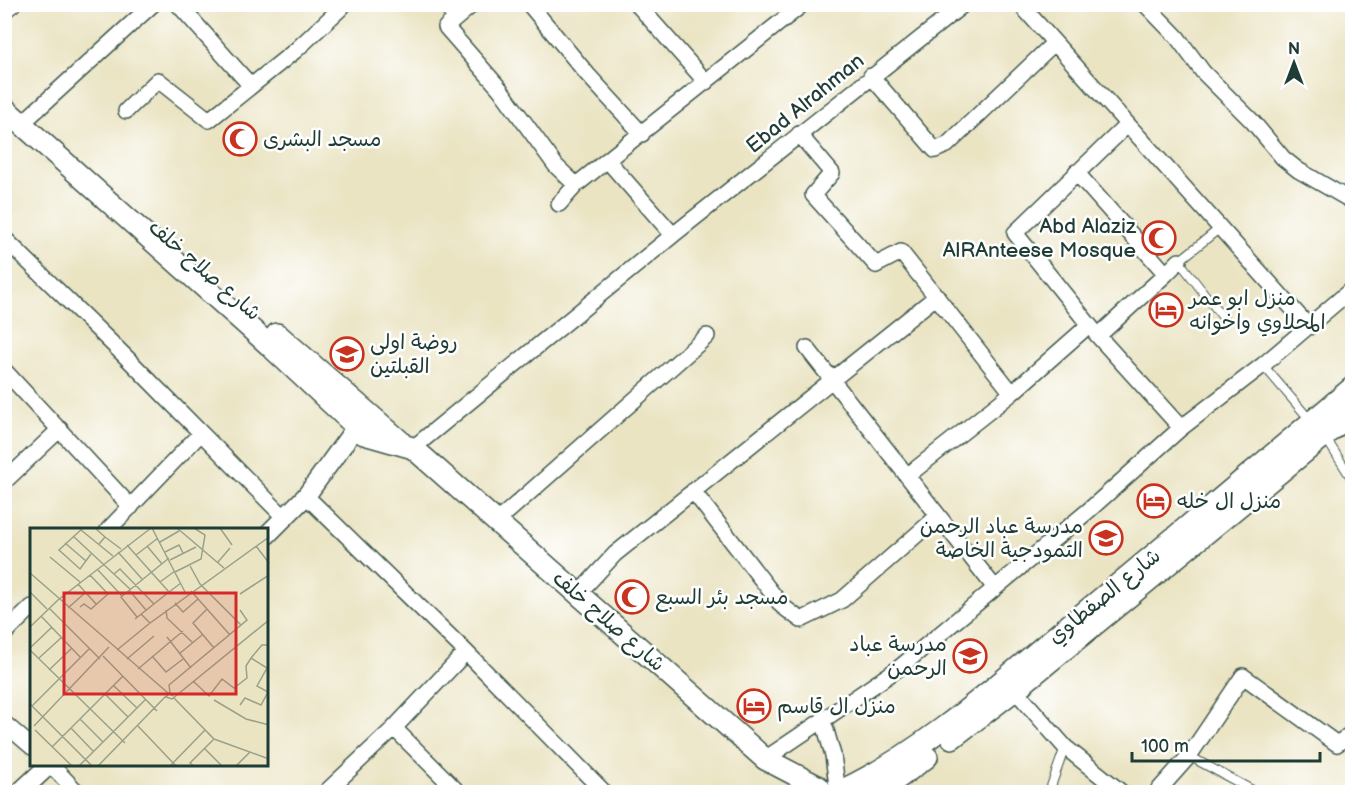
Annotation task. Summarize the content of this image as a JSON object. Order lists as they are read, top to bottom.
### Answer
{
  "streets": {
    "main road": ["شارع صلاح خلف", "شارع الصفطاوي"],
    "street": ["Ebad Alrahman"]
  },
  "crossings": [
    ["Ebad Alrahman", "شارع صلاح خلف"],
    ["شارع صلاح خلف", "شارع الصفطاوي"]
  ],
  "places": {
    "mosque": ["مسجد البشرى", "Abd Alaziz AlRAnteese Mosque", "مسجد بئر السبع"],
    "hotel": ["منزل ابو عمر المحلاوي واخوانه", "منزل ال خله", "منزل ال قاسم"],
    "school or university": ["روضة اولى القبلتين", "مدرسة عباد الرحمن التمودجية الخاصة", "مدرسة عباد الرحمن"]
  },
  "scale_bar": "100 m",
  "north": "top"
}
